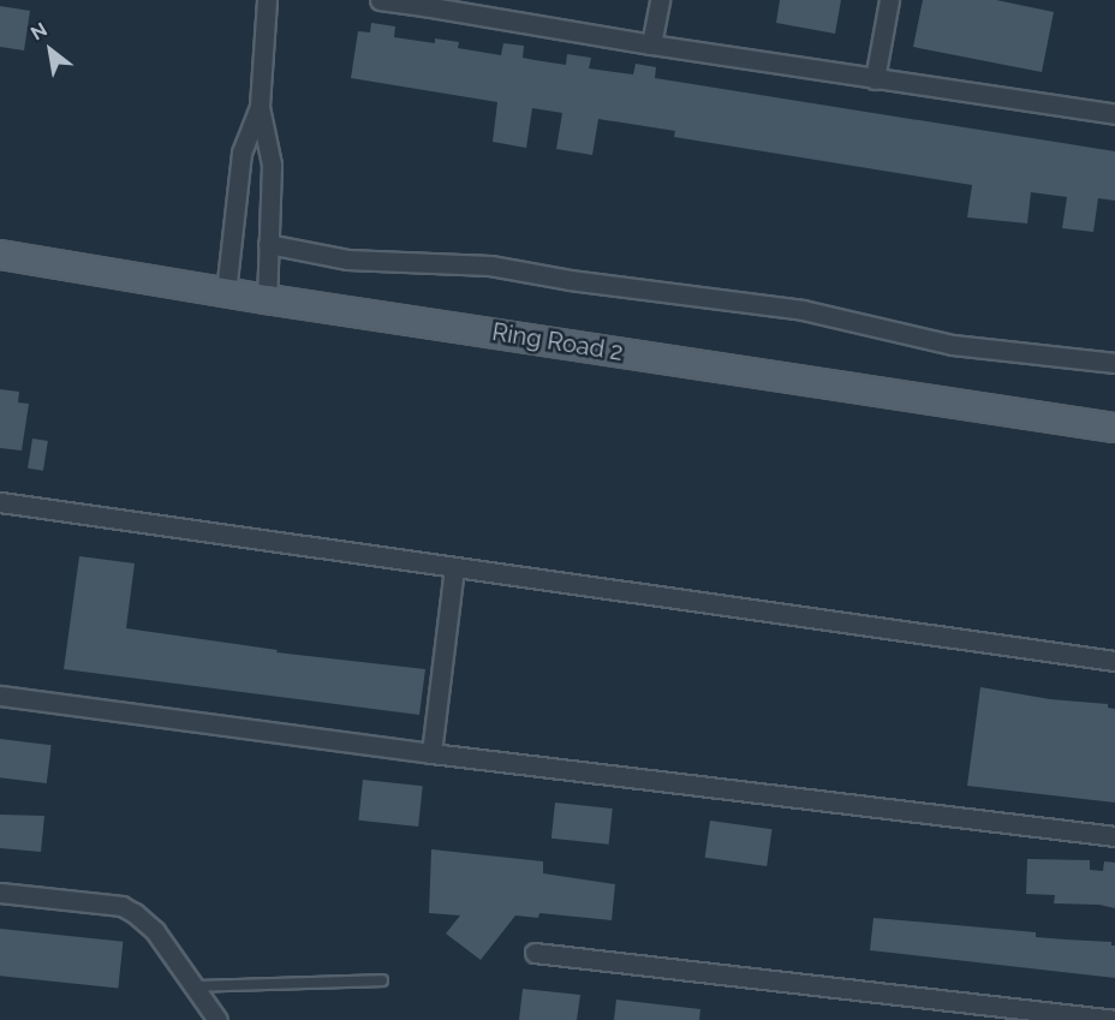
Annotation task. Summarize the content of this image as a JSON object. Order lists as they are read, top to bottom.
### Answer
{
  "streets": {
    "main road": ["Ring Road 2"]
  },
  "north": "top left"
}
